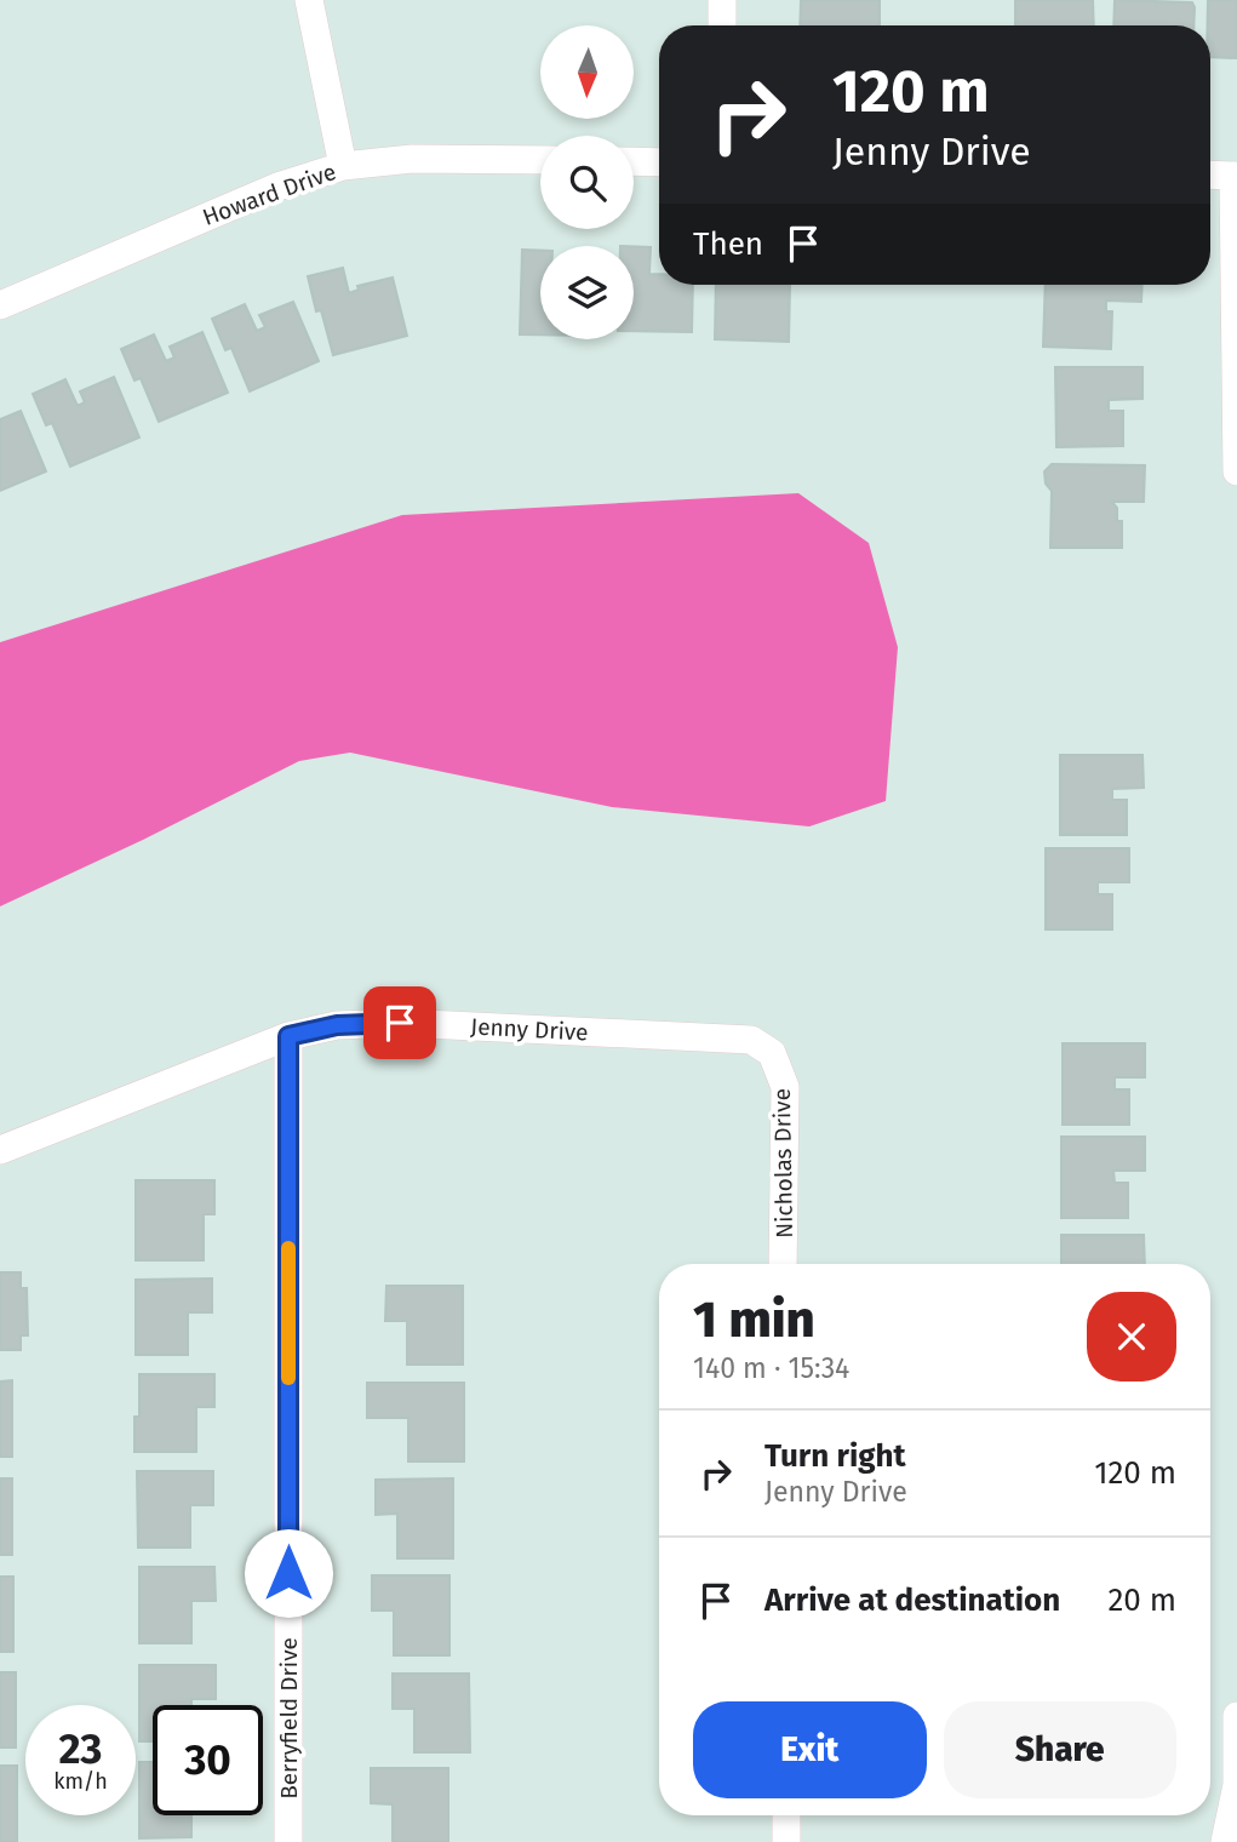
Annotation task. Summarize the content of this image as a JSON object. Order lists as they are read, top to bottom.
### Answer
{
  "streets": {
    "street": [
      "Howard Drive",
      "Jenny Drive",
      "Nicholas Drive",
      "Berryfield Drive"
    ]
  },
  "crossings": [
    ["Jenny Drive", "Nicholas Drive"],
    ["Jenny Drive", "Berryfield Drive"]
  ],
  "north": "bottom",
  "page": {
    "turn": ["120 m", "Jenny Drive"],
    "then": "Then",
    "heading": ["1 min", "140 m · 15:34"],
    "list": [
      {
        "name": "Turn right",
        "note": "Jenny Drive",
        "value": "120 m"
      },
      {
        "name": "Arrive at destination",
        "value": "20 m"
      }
    ],
    "buttons": ["Exit", "Share"],
    "speed": "23 km/h",
    "limit": "30"
  }
}
